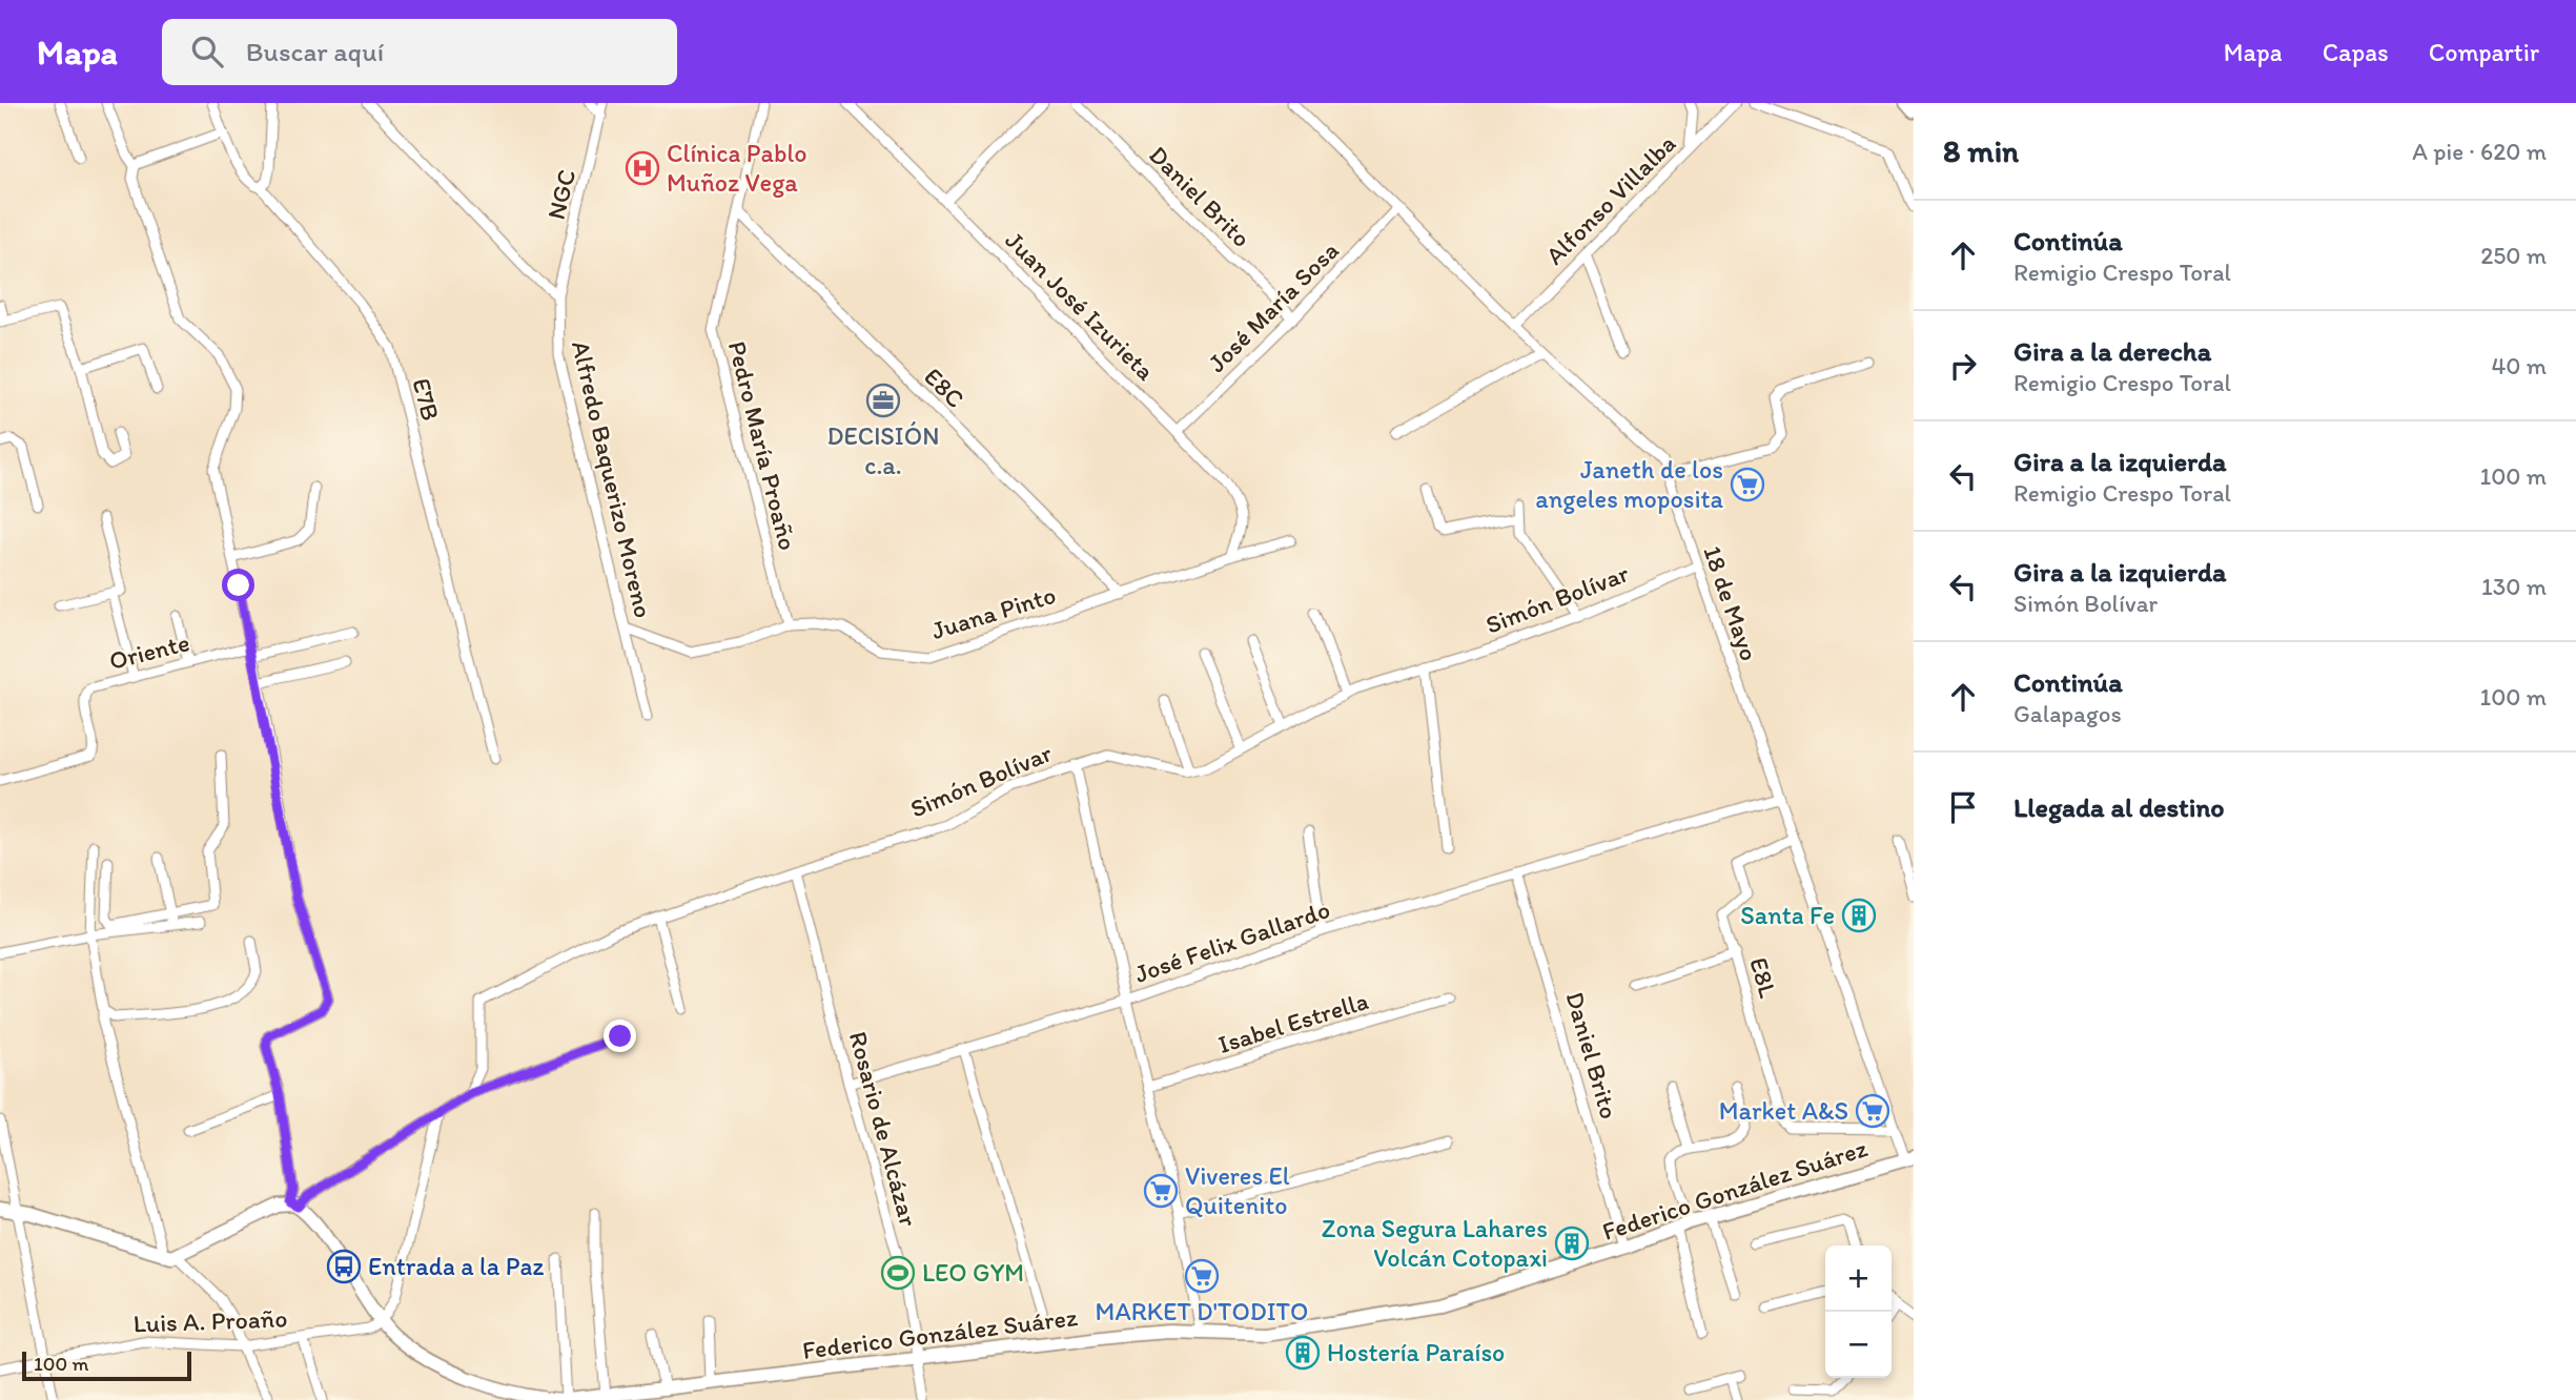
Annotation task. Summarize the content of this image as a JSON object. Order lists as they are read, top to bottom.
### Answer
{
  "streets": {
    "street": [
      "NGC",
      "Daniel Brito",
      "Alfonso Villalba",
      "Juan José Izurieta",
      "José María Sosa",
      "E8C",
      "E7B",
      "Pedro María Proaño",
      "Alfredo Baquerizo Moreno",
      "Simón Bolívar",
      "18 de Mayo",
      "Juana Pinto",
      "Oriente",
      "José Felix Gallardo",
      "E8L",
      "Isabel Estrella",
      "Rosario de Alcázar",
      "Federico González Suárez",
      "Luis A. Proaño"
    ]
  },
  "crossings": [
    ["NGC", "Alfredo Baquerizo Moreno"],
    ["Daniel Brito", "José María Sosa"],
    ["Daniel Brito", "José Felix Gallardo"],
    ["Daniel Brito", "Federico González Suárez"],
    ["Alfonso Villalba", "18 de Mayo"],
    ["Juan José Izurieta", "José María Sosa"],
    ["Juan José Izurieta", "Juana Pinto"],
    ["José María Sosa", "18 de Mayo"],
    ["E8C", "Pedro María Proaño"],
    ["E8C", "Juana Pinto"],
    ["Pedro María Proaño", "Juana Pinto"],
    ["Alfredo Baquerizo Moreno", "Juana Pinto"],
    ["Simón Bolívar", "18 de Mayo"],
    ["Simón Bolívar", "Rosario de Alcázar"],
    ["18 de Mayo", "José Felix Gallardo"],
    ["18 de Mayo", "E8L"],
    ["18 de Mayo", "Federico González Suárez"],
    ["José Felix Gallardo", "Rosario de Alcázar"],
    ["Rosario de Alcázar", "Federico González Suárez"],
    ["Federico González Suárez", "Luis A. Proaño"]
  ],
  "places": {
    "hospital": ["Clínica Pablo Muñoz Vega"],
    "office": ["DECISIÓN c.a."],
    "supermarket": [
      "Janeth de los angeles moposita",
      "Market A&S",
      "Viveres El Quitenito",
      "MARKET D'TODITO"
    ],
    "building": ["Santa Fe", "Zona Segura Lahares Volcán Cotopaxi", "Hostería Paraíso"],
    "bus stop": ["Entrada a la Paz"],
    "sports": ["LEO GYM"]
  },
  "scale_bar": "100 m",
  "page": {
    "header": "Mapa",
    "search": "Buscar aquí",
    "nav": ["Mapa", "Capas", "Compartir"],
    "heading": ["8 min", "A pie · 620 m"],
    "list": [
      ["Continúa", "Remigio Crespo Toral", "250 m"],
      ["Gira a la derecha", "Remigio Crespo Toral", "40 m"],
      ["Gira a la izquierda", "Remigio Crespo Toral", "100 m"],
      ["Gira a la izquierda", "Simón Bolívar", "130 m"],
      ["Continúa", "Galapagos", "100 m"],
      "Llegada al destino"
    ],
    "map_buttons": ["+", "−"],
    "scale": "100 m"
  }
}
